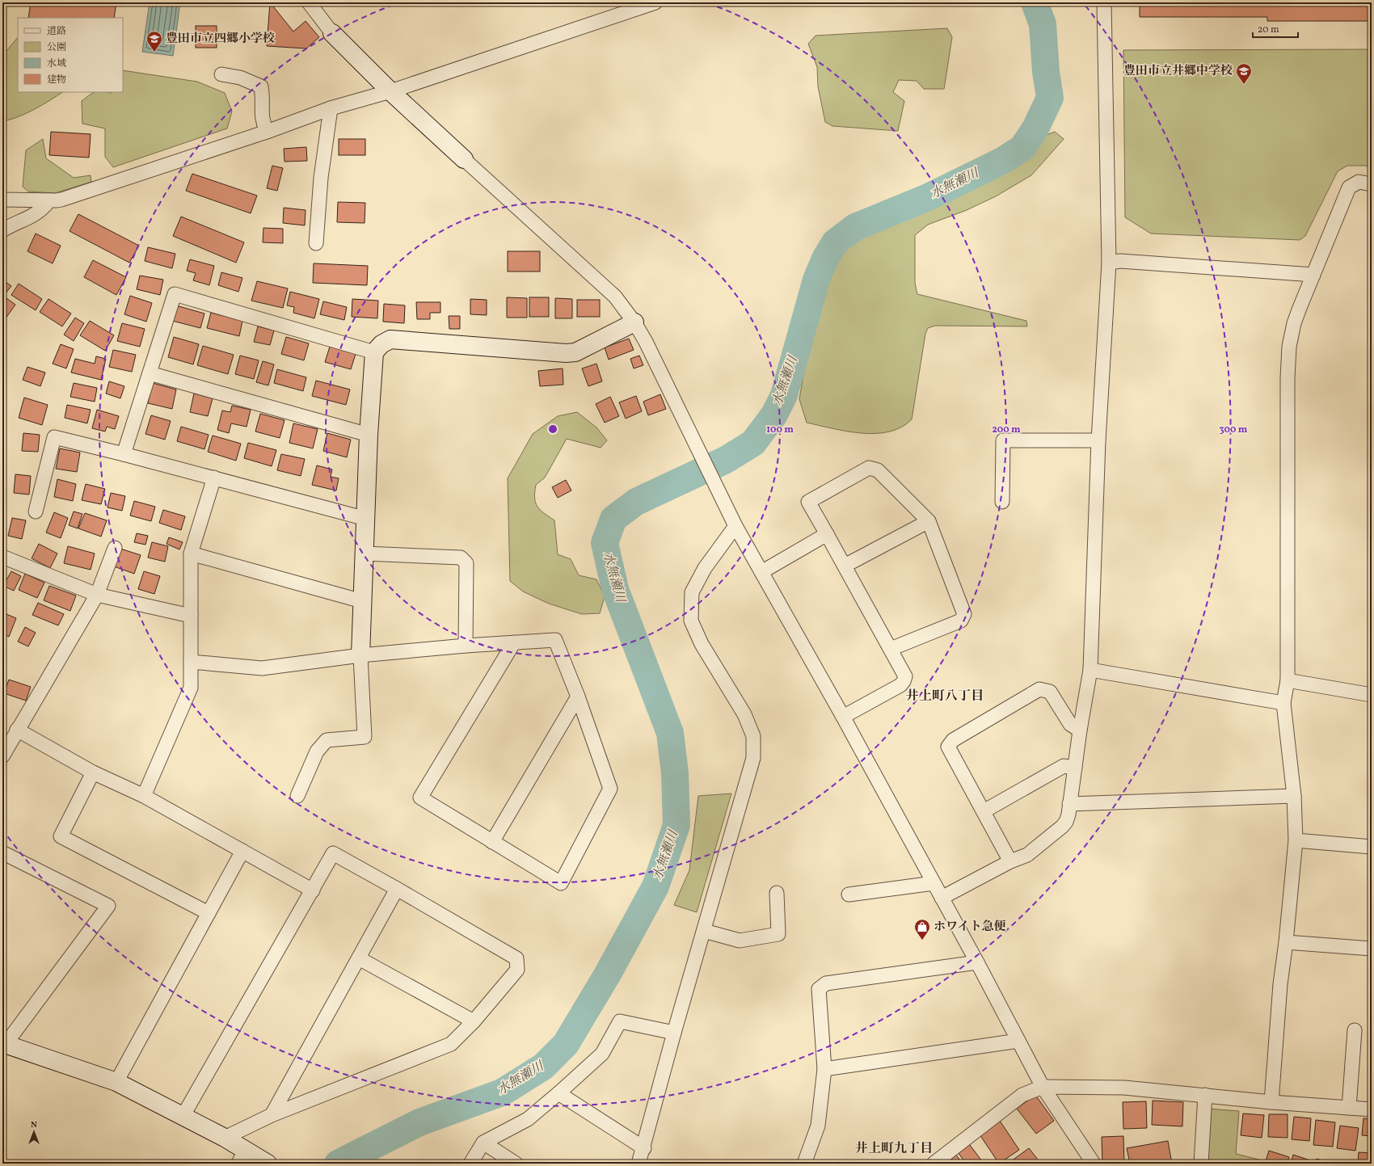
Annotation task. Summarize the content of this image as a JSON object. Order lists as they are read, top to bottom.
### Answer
{
  "districts": ["井上町八丁目", "井上町九丁目"],
  "water": ["水無瀬川"],
  "places": {
    "school or university": ["豊田市立四郷小学校", "豊田市立井郷中学校"],
    "shop": ["ホワイト急便"]
  },
  "legend": [
    "道路",
    "公園",
    "水域",
    "建物"
  ],
  "scale_bar": "20 m",
  "north": "top",
  "rings": ["100 m", "200 m", "300 m"]
}
